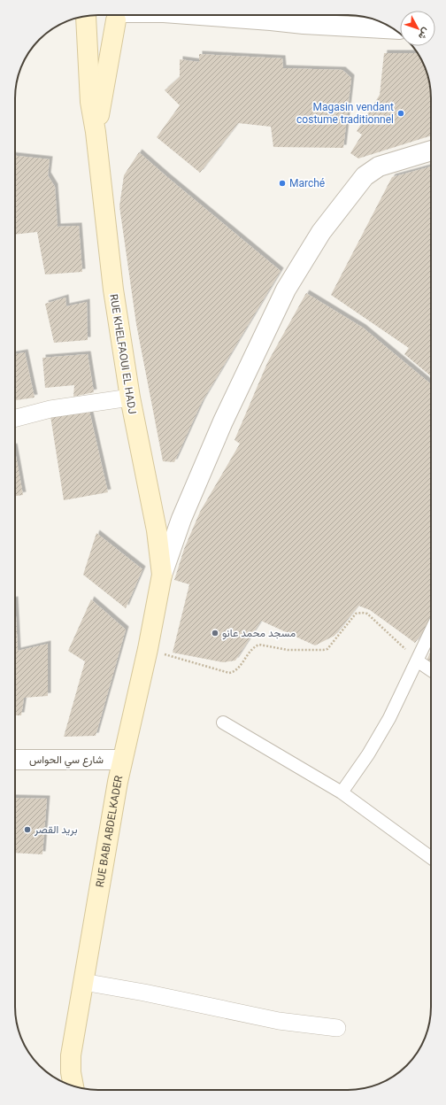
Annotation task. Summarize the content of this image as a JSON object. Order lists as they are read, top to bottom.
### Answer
{
  "streets": {
    "main road": ["RUE KHELFAOUI EL HADJ", "RUE BABI ABDELKADER"],
    "street": ["شارع سي الحواس"]
  },
  "crossings": [
    ["RUE KHELFAOUI EL HADJ", "RUE BABI ABDELKADER"],
    ["شارع سي الحواس", "RUE BABI ABDELKADER"]
  ],
  "places": [
    "Magasin vendant costume traditionnel",
    "Marché",
    "مسجد محمد عانو",
    "بريد القصر"
  ],
  "north": "bottom right"
}
